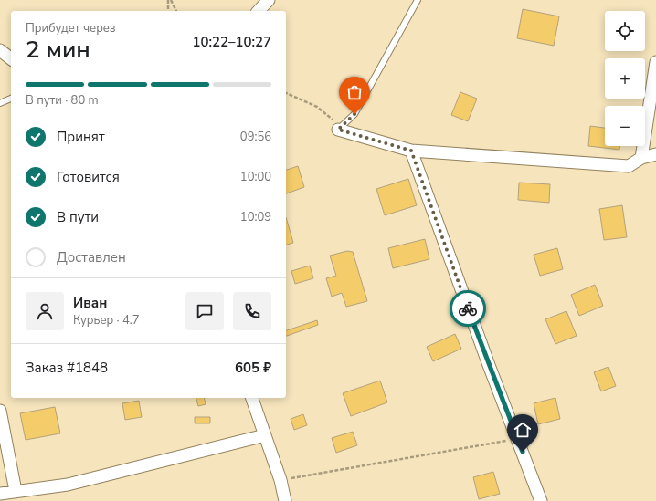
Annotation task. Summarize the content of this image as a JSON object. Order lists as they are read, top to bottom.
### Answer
{
  "page": {
    "map_buttons": ["+", "−"],
    "heading": ["2 мин", "Прибудет через", "10:22–10:27"],
    "panel": [
      "Иван",
      "Курьер · 4.7",
      "Заказ #1848",
      "605 ₽"
    ],
    "bar": "В пути · 80 m",
    "list": [
      ["Принят", "09:56"],
      ["Готовится", "10:00"],
      ["В пути", "10:09"],
      "Доставлен"
    ]
  }
}
